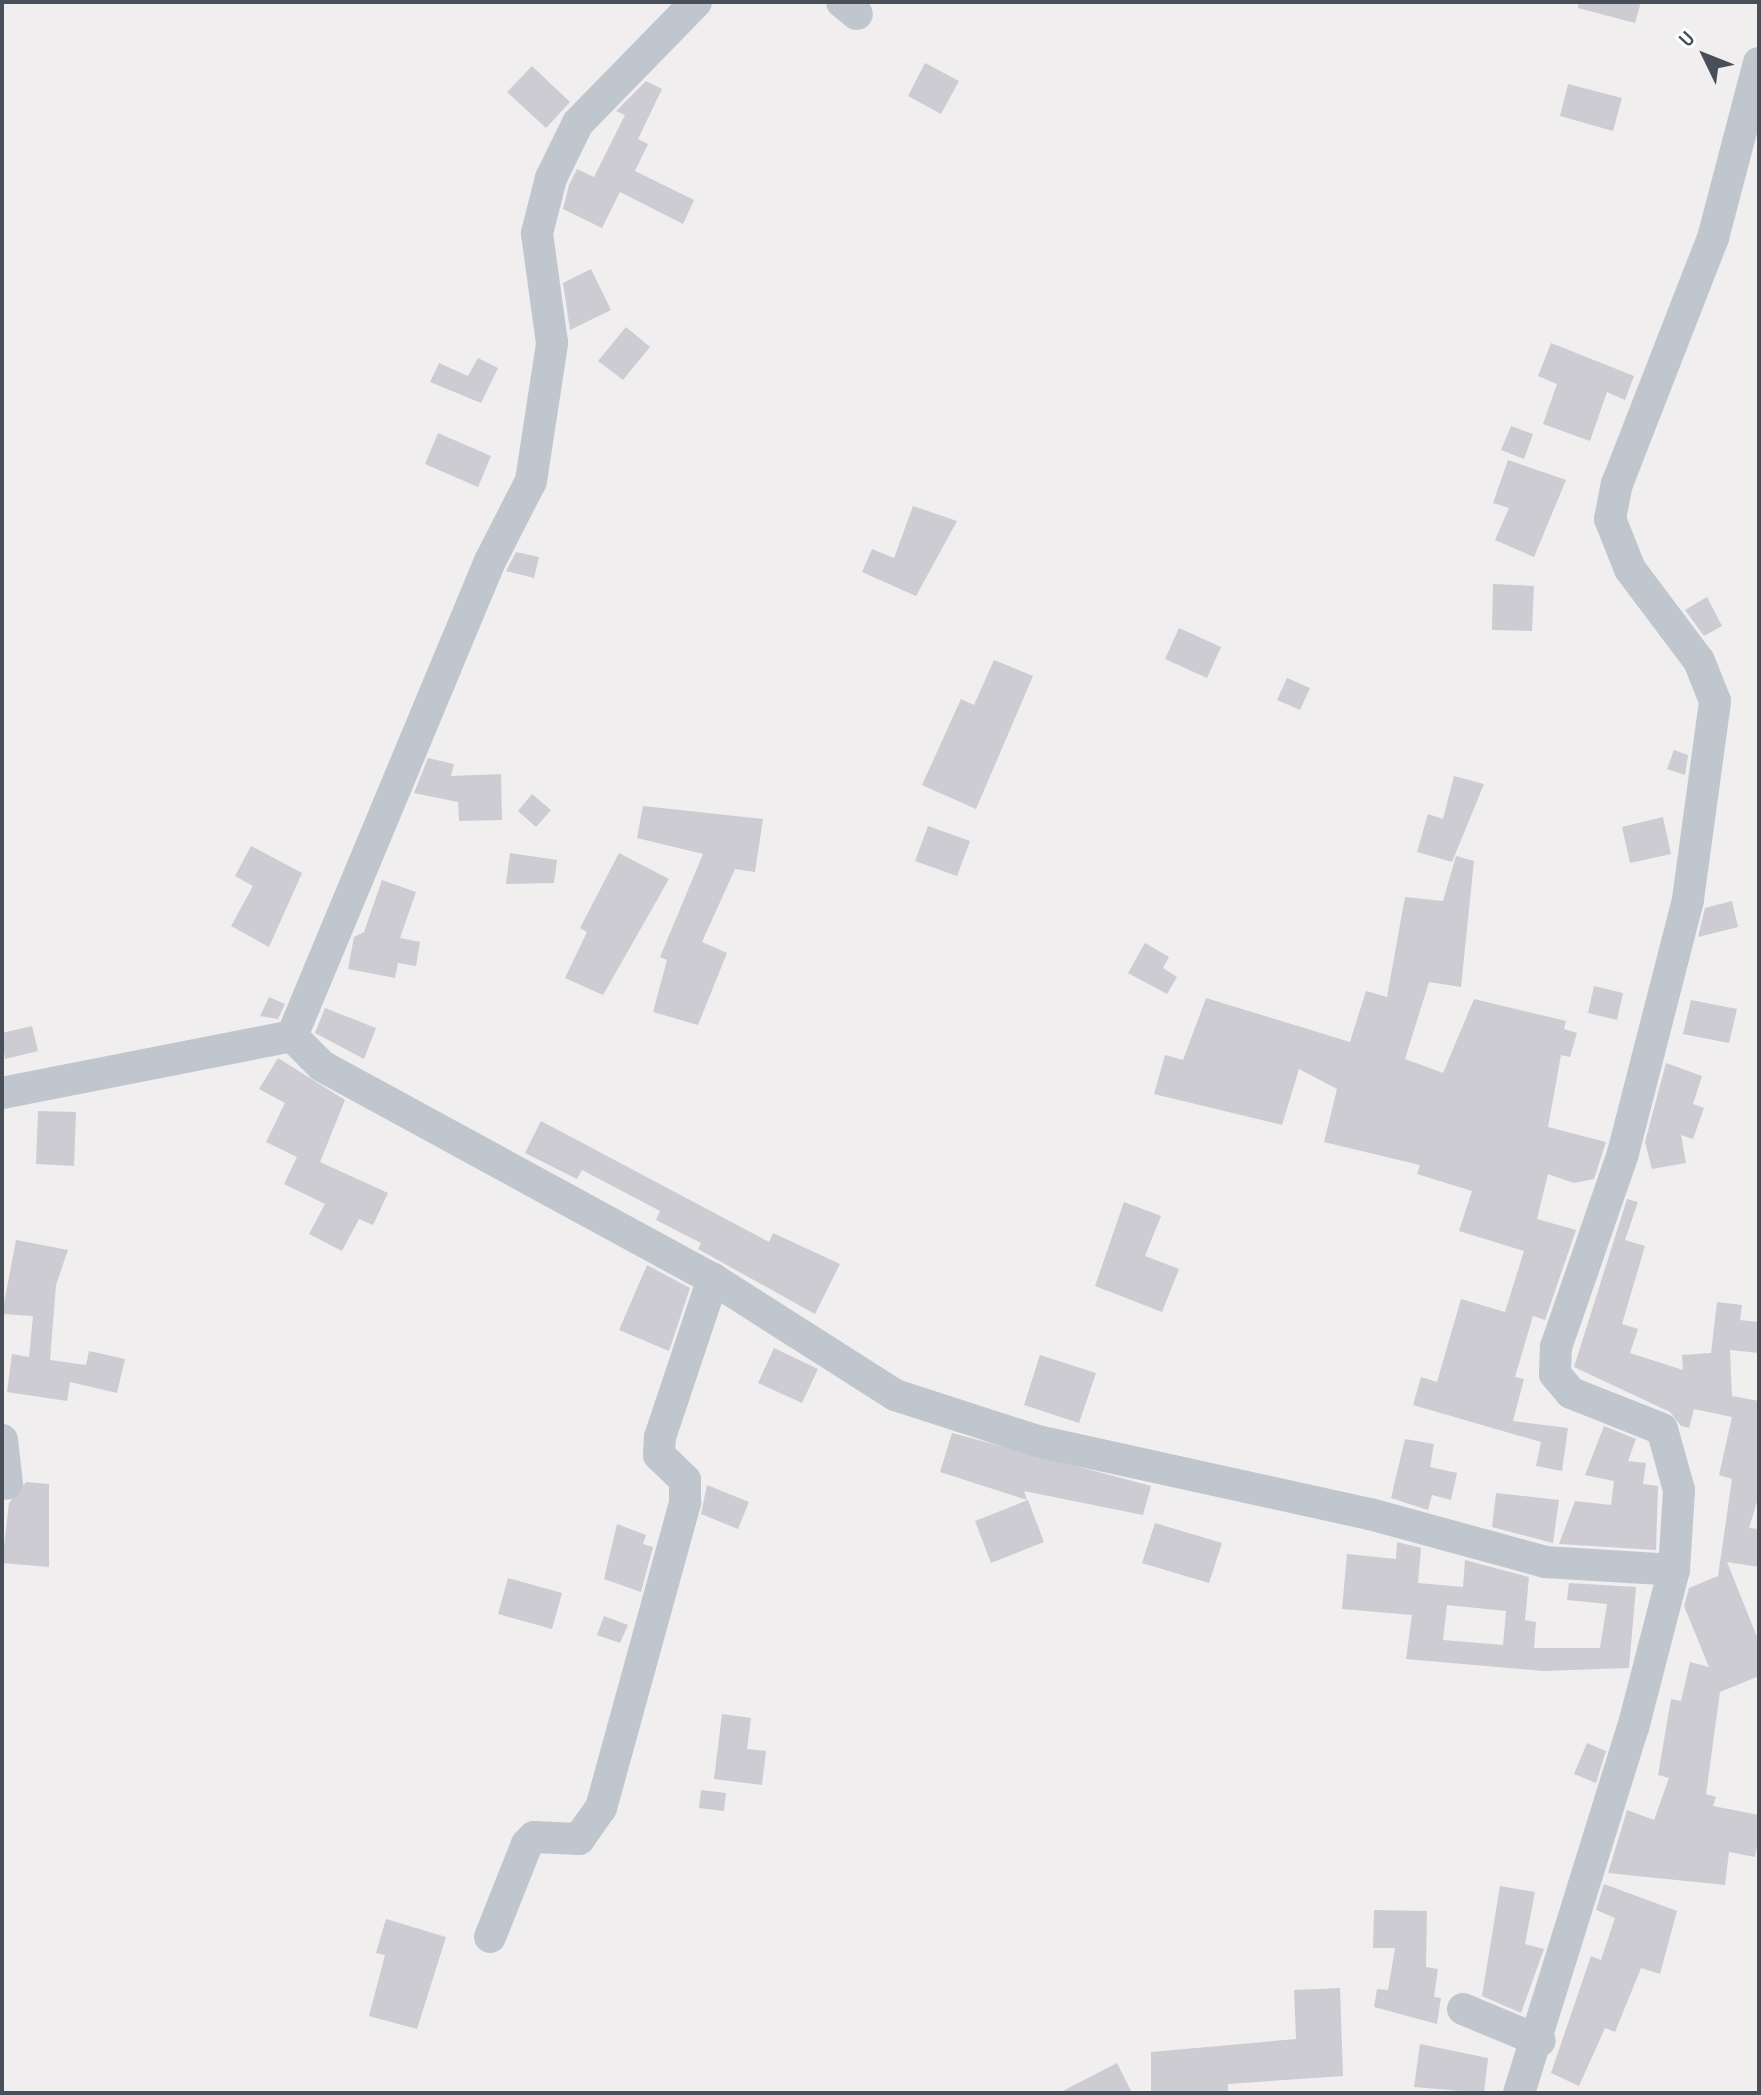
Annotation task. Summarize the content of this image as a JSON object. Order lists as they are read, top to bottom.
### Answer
{
  "north": "top left"
}
